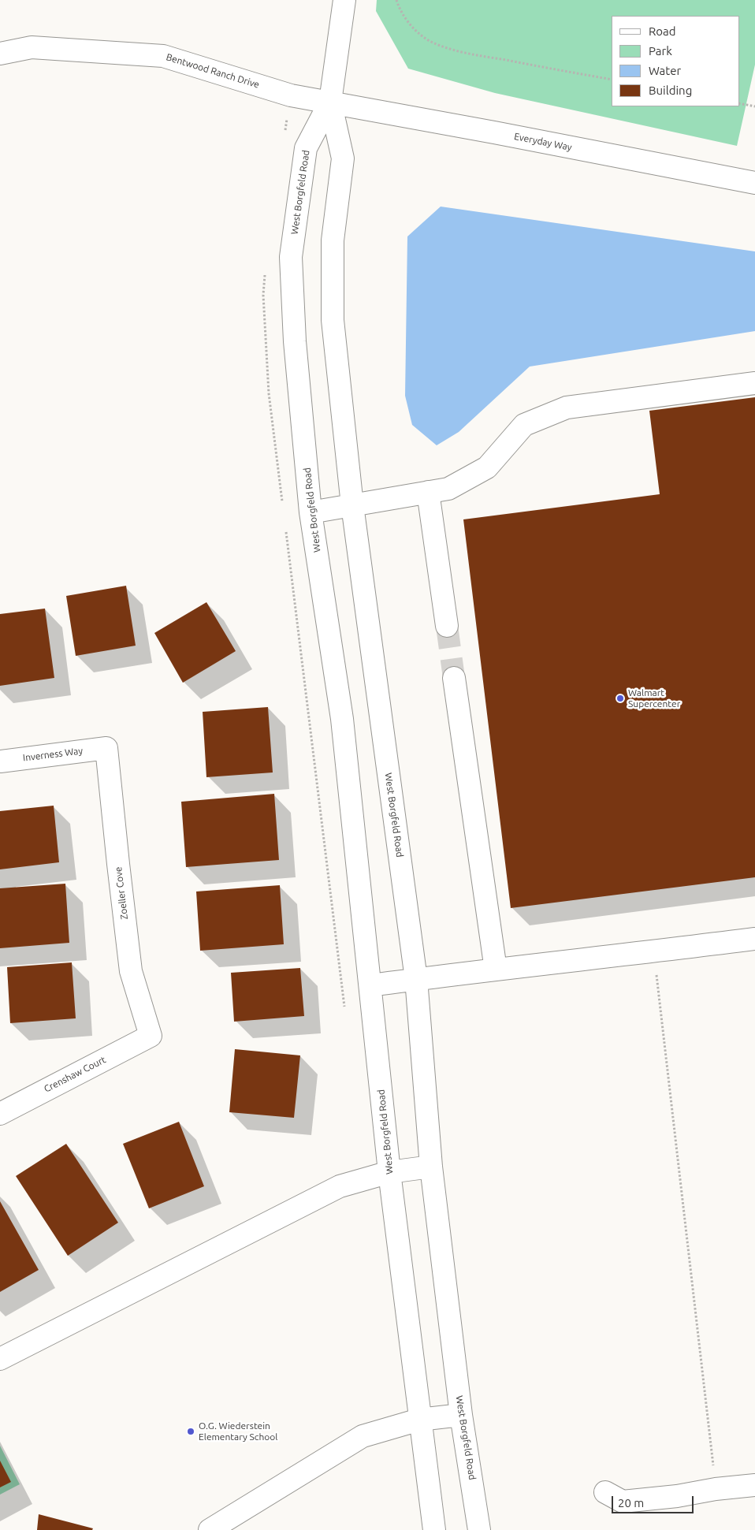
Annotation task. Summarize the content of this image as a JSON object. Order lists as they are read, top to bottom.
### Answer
{
  "streets": {
    "street": [
      "Bentwood Ranch Drive",
      "Everyday Way",
      "West Borgfeld Road",
      "Inverness Way",
      "Zoeller Cove",
      "Crenshaw Court"
    ]
  },
  "crossings": [
    ["Bentwood Ranch Drive", "Everyday Way"],
    ["Bentwood Ranch Drive", "West Borgfeld Road"],
    ["Everyday Way", "West Borgfeld Road"],
    ["Inverness Way", "Zoeller Cove"],
    ["Zoeller Cove", "Crenshaw Court"]
  ],
  "places": ["Walmart Supercenter", "O.G. Wiederstein Elementary School"],
  "legend": [
    "Road",
    "Park",
    "Water",
    "Building"
  ],
  "scale_bar": "20 m"
}
